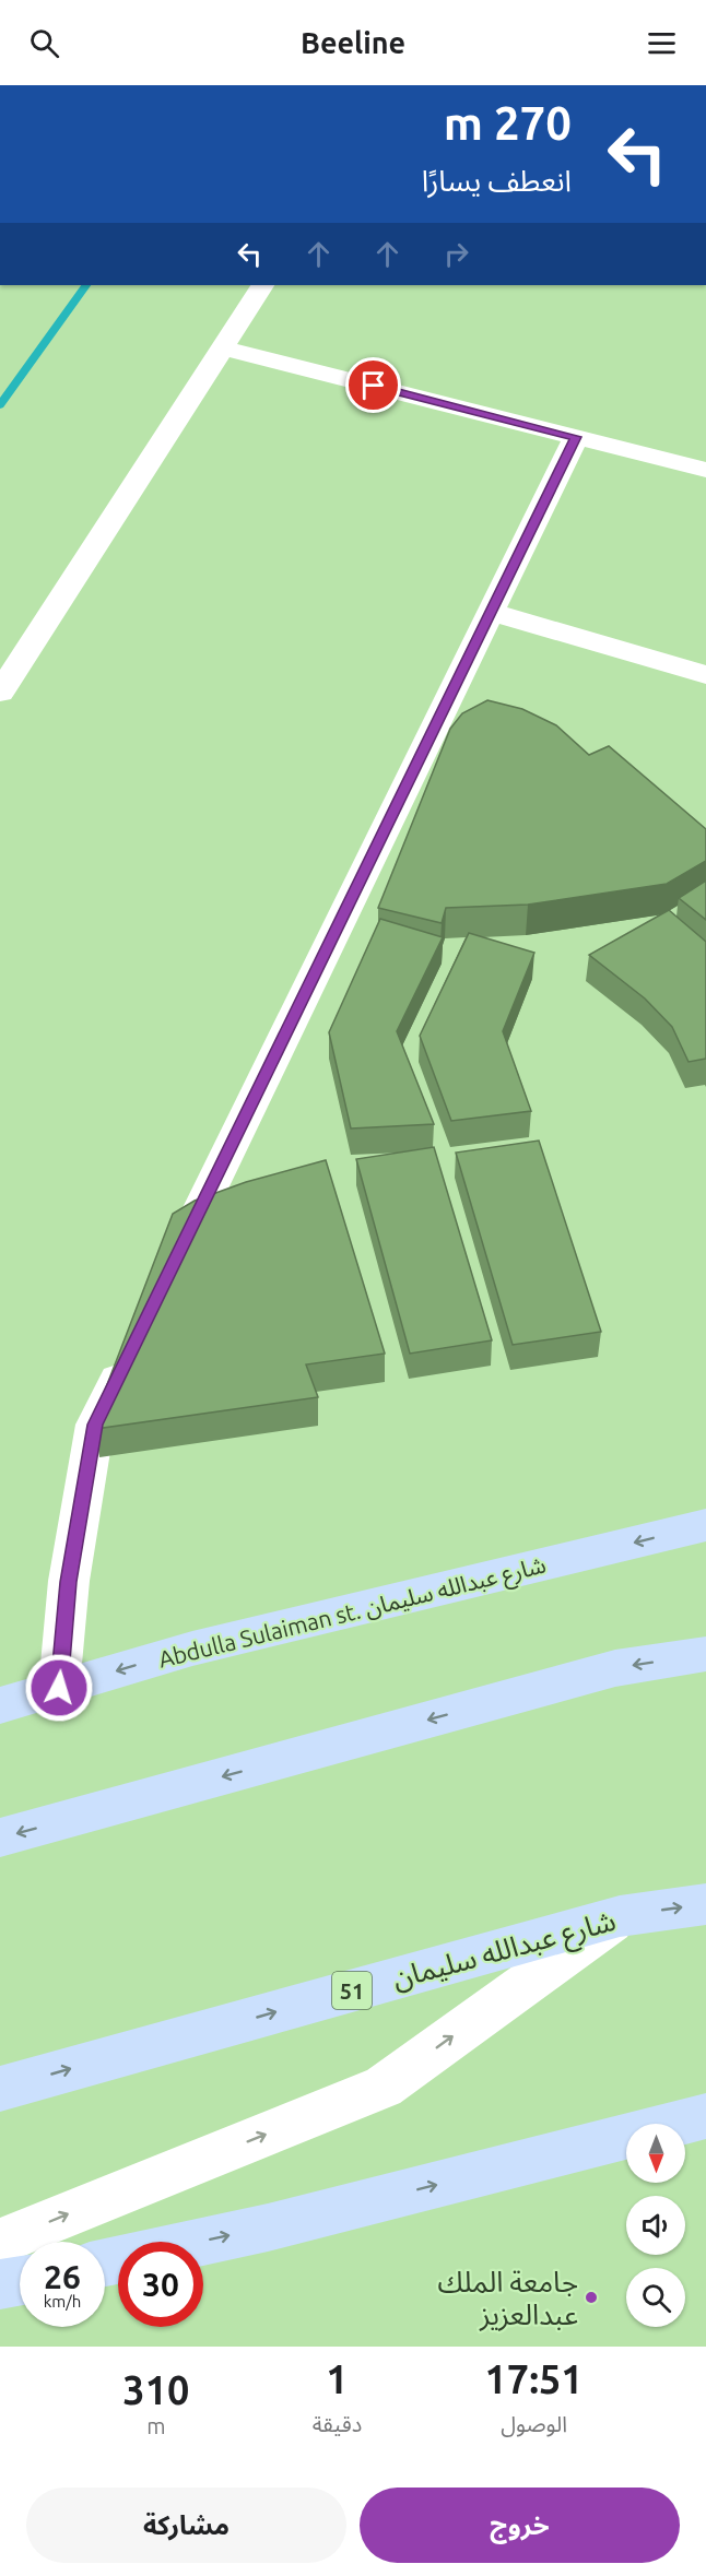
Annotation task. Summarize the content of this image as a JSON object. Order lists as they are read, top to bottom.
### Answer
{
  "streets": {
    "main road": ["Abdulla Sulaiman st. شارع عبدالله سليمان", "شارع عبدالله سليمان", "51"]
  },
  "places": ["جامعة الملك عبدالعزيز"],
  "north": "bottom",
  "page": {
    "header": "Beeline",
    "turn": ["270 m", "انعطف يسارًا"],
    "speed": "26 km/h",
    "limit": "30",
    "eta": [
      "17:51",
      "الوصول",
      "1",
      "دقيقة",
      "310",
      "m"
    ],
    "buttons": ["خروج", "مشاركة"]
  }
}
